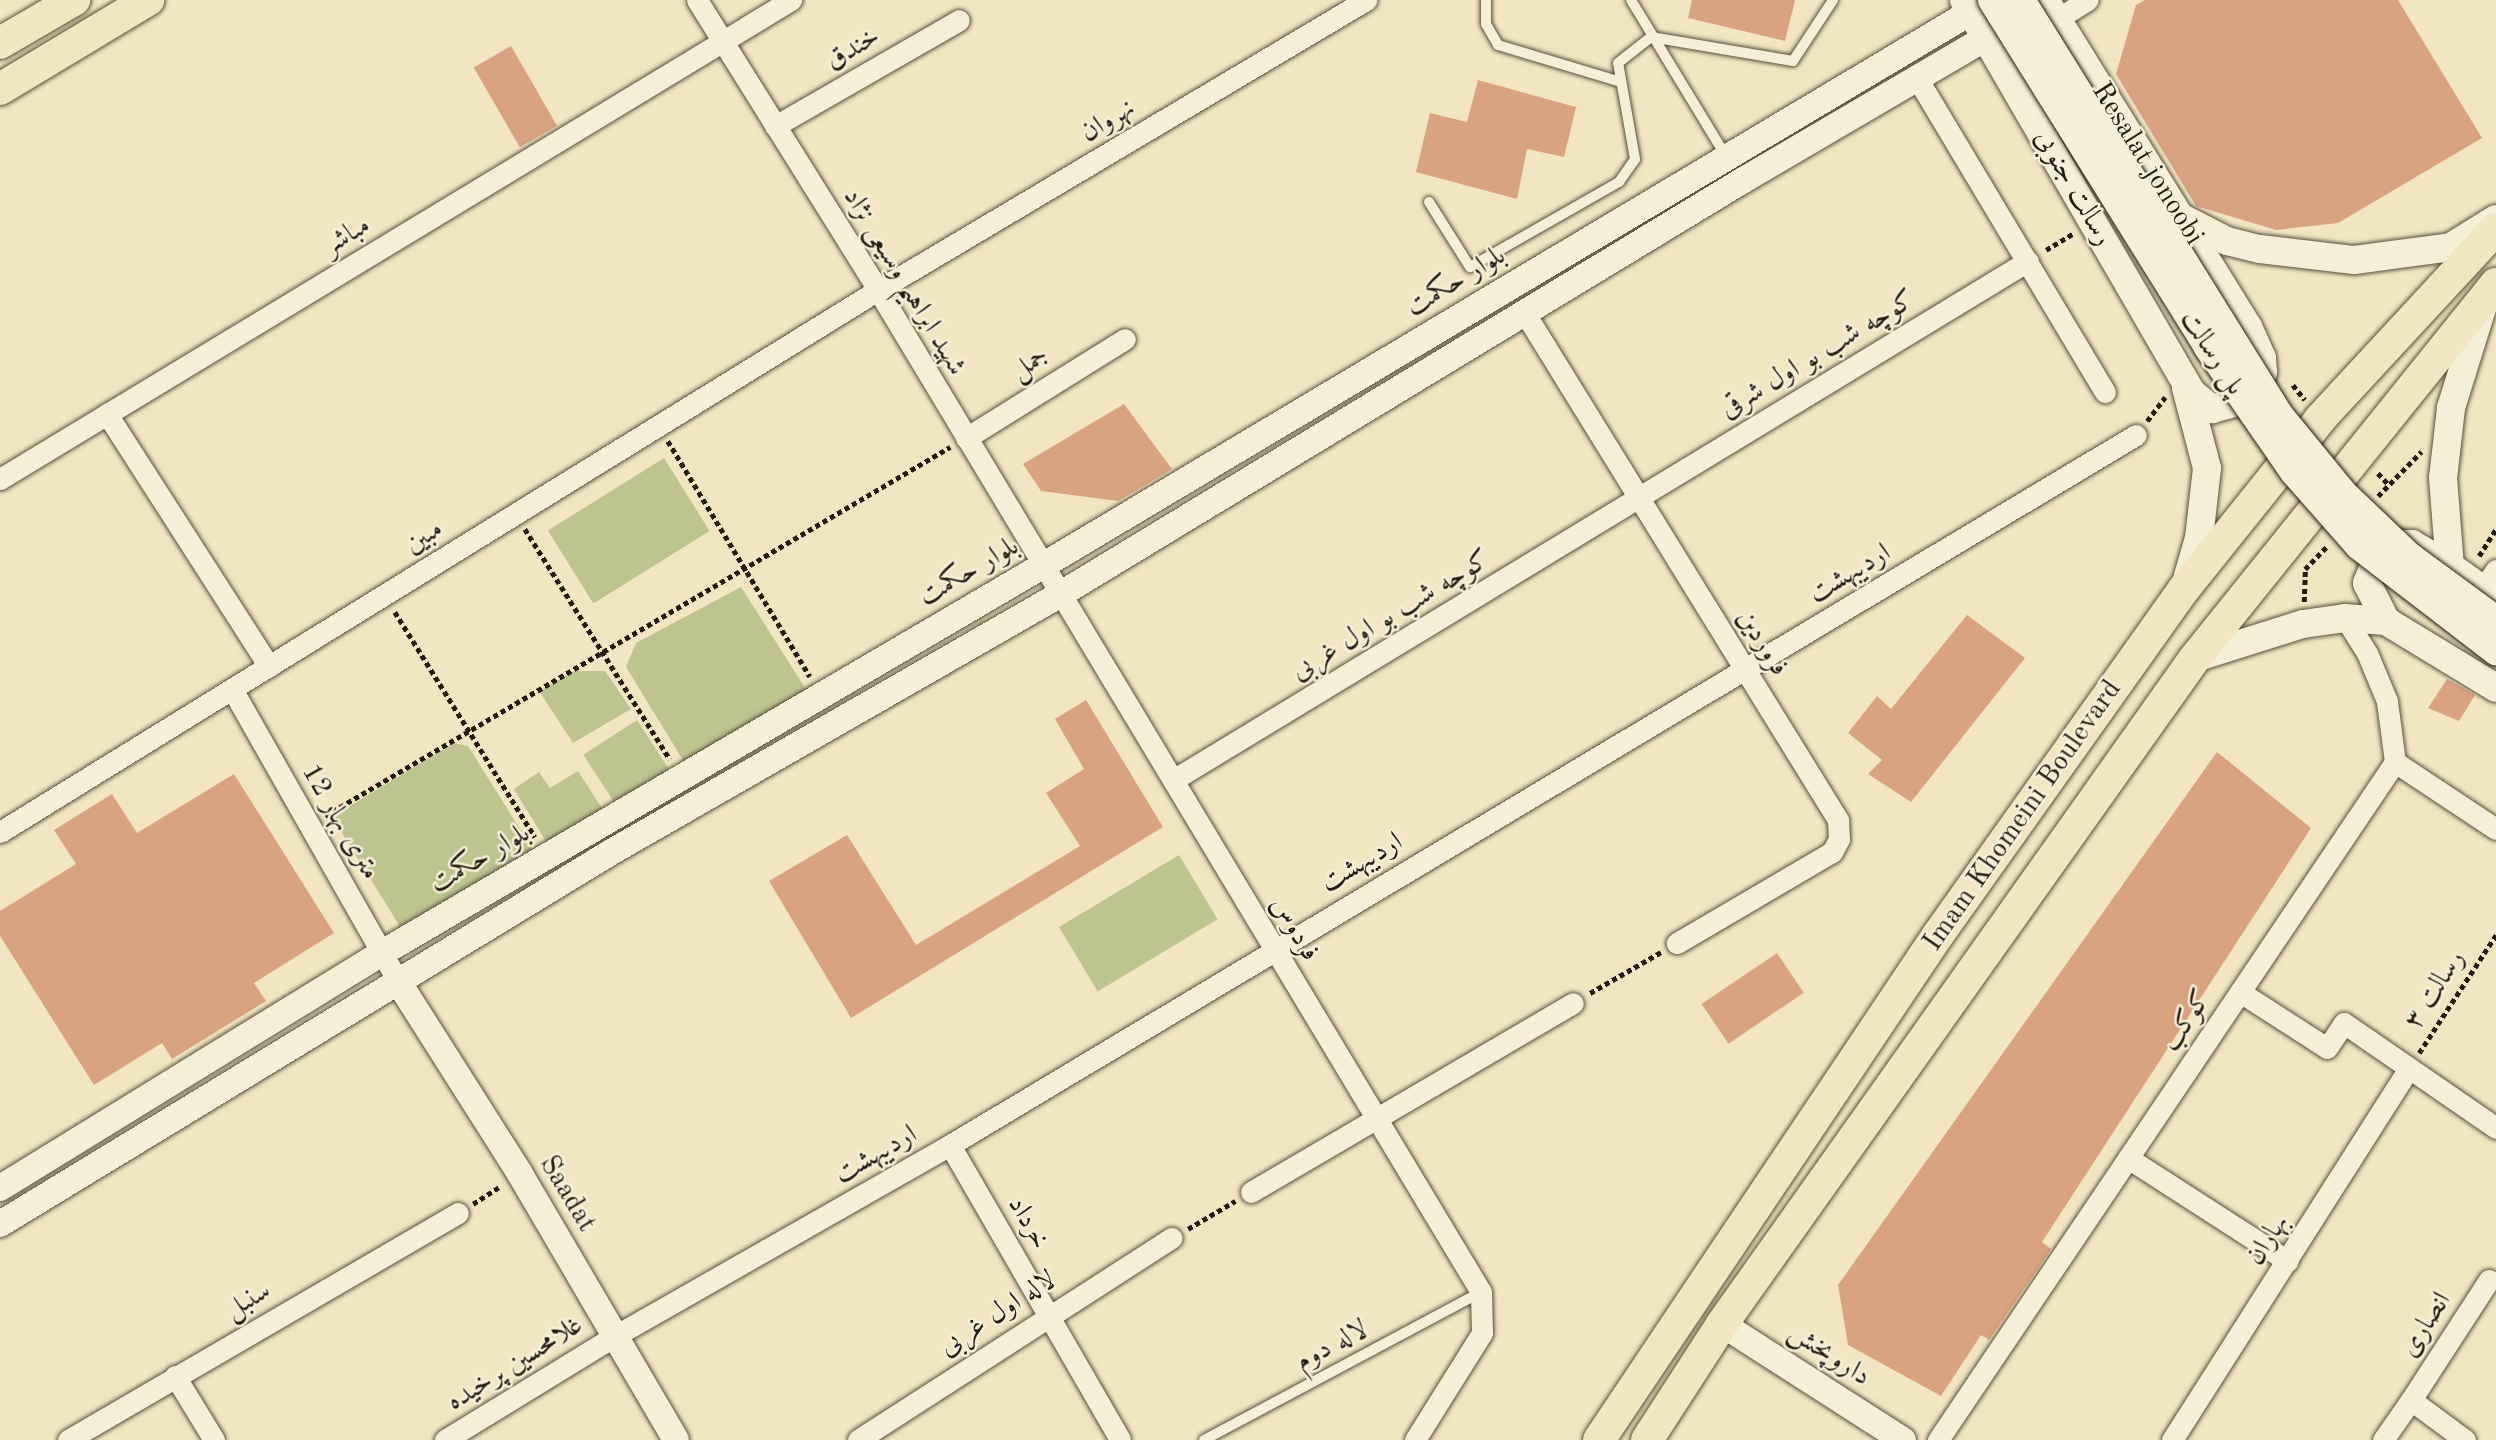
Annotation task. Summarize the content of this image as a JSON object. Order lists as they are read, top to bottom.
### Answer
{
  "streets": {
    "main road": [
      "Resalat jonoobi",
      "رسالت جنوبی",
      "پل رسالت",
      "Imam Khomeini Boulevard"
    ],
    "street": [
      "خندق",
      "نهروان",
      "مباشر",
      "شهید ابراهیم وسیعی نژاد",
      "بلوار حکمت",
      "کوچه شب بو اول شرقی",
      "جمل",
      "مبین",
      "اردیبهشت",
      "کوچه شب بو اول غربی",
      "فروردین",
      "12 متری بهار",
      "فردوس",
      "کوکب",
      "Saadat",
      "خرداد",
      "بهاران",
      "سنبل",
      "لاله اول غربی",
      "انصاری",
      "داروپخش",
      "غلامحسین پرخیده"
    ],
    "lane": ["لاله دوم"],
    "path": ["رسالت ۳"]
  },
  "crossings": [
    ["خندق", "شهید ابراهیم وسیعی نژاد"],
    ["نهروان", "شهید ابراهیم وسیعی نژاد"],
    ["نهروان", "مبین"],
    ["Resalat jonoobi", "رسالت جنوبی"],
    ["رسالت جنوبی", "بلوار حکمت"],
    ["رسالت جنوبی", "پل رسالت"],
    ["مباشر", "شهید ابراهیم وسیعی نژاد"],
    ["شهید ابراهیم وسیعی نژاد", "بلوار حکمت"],
    ["شهید ابراهیم وسیعی نژاد", "جمل"],
    ["شهید ابراهیم وسیعی نژاد", "مبین"],
    ["شهید ابراهیم وسیعی نژاد", "فردوس"],
    ["بلوار حکمت", "پل رسالت"],
    ["بلوار حکمت", "12 متری بهار"],
    ["کوچه شب بو اول شرقی", "کوچه شب بو اول غربی"],
    ["کوچه شب بو اول شرقی", "فروردین"],
    ["مبین", "12 متری بهار"],
    ["اردیبهشت", "فروردین"],
    ["اردیبهشت", "فردوس"],
    ["اردیبهشت", "Saadat"],
    ["اردیبهشت", "خرداد"],
    ["اردیبهشت", "غلامحسین پرخیده"],
    ["کوچه شب بو اول غربی", "فروردین"],
    ["کوچه شب بو اول غربی", "فردوس"],
    ["Imam Khomeini Boulevard", "داروپخش"],
    ["12 متری بهار", "Saadat"],
    ["فردوس", "لاله دوم"],
    ["رسالت ۳", "بهاران"],
    ["Saadat", "غلامحسین پرخیده"],
    ["خرداد", "لاله اول غربی"]
  ]
}
